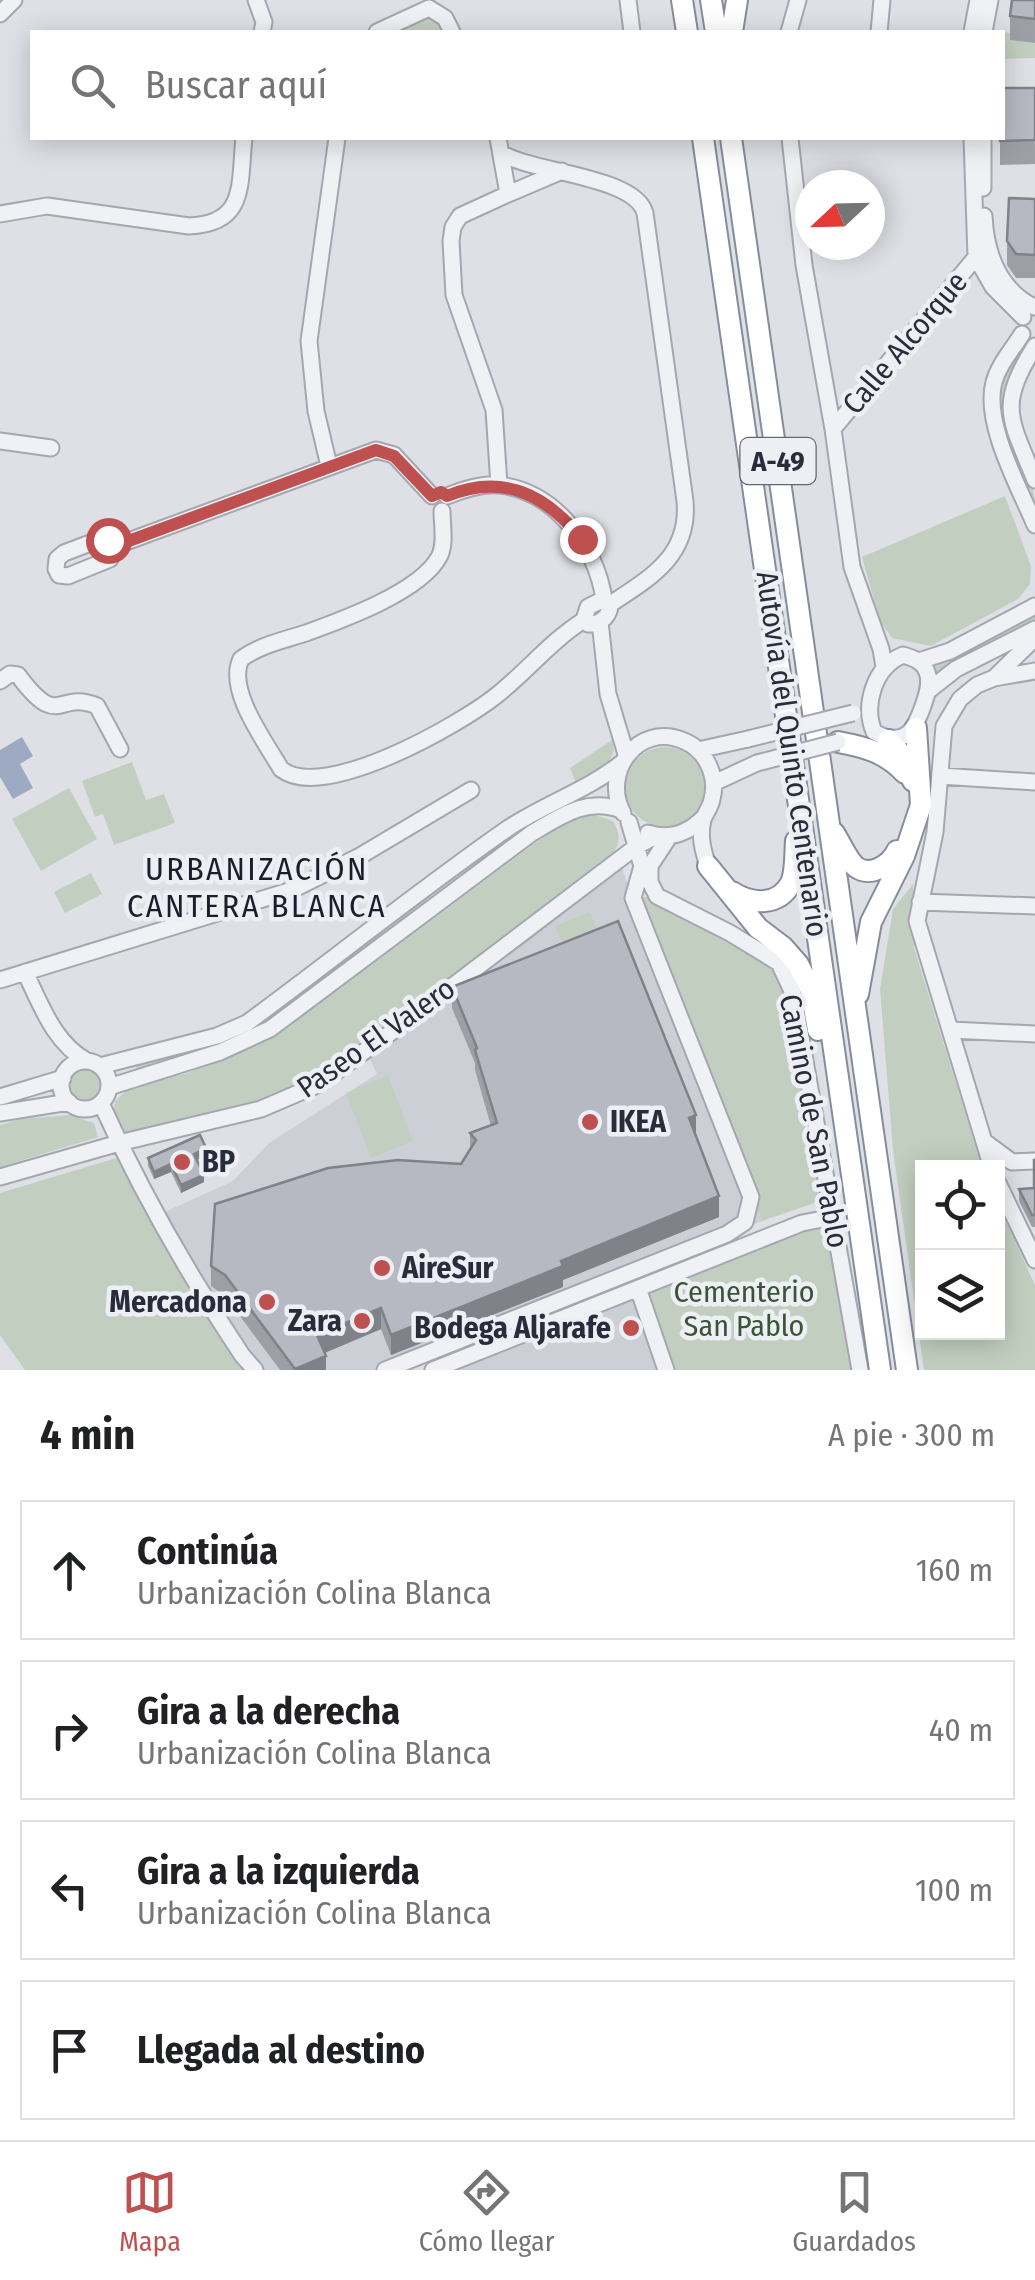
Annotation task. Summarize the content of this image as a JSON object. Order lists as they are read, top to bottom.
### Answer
{
  "streets": {
    "highway": ["A-49", "Autovía del Quinto Centenario"],
    "street": ["Calle Alcorque", "Paseo El Valero", "Camino de San Pablo"]
  },
  "districts": ["URBANIZACIÓN CANTERA BLANCA"],
  "parks": ["Cementerio San Pablo"],
  "places": [
    "IKEA",
    "BP",
    "AireSur",
    "Mercadona",
    "Zara",
    "Bodega Aljarafe"
  ],
  "north": "left",
  "page": {
    "search": "Buscar aquí",
    "heading": ["4 min", "A pie · 300 m"],
    "list": [
      ["Continúa", "Urbanización Colina Blanca", "160 m"],
      ["Gira a la derecha", "Urbanización Colina Blanca", "40 m"],
      ["Gira a la izquierda", "Urbanización Colina Blanca", "100 m"],
      "Llegada al destino"
    ],
    "nav": ["Mapa", "Cómo llegar", "Guardados"]
  }
}
